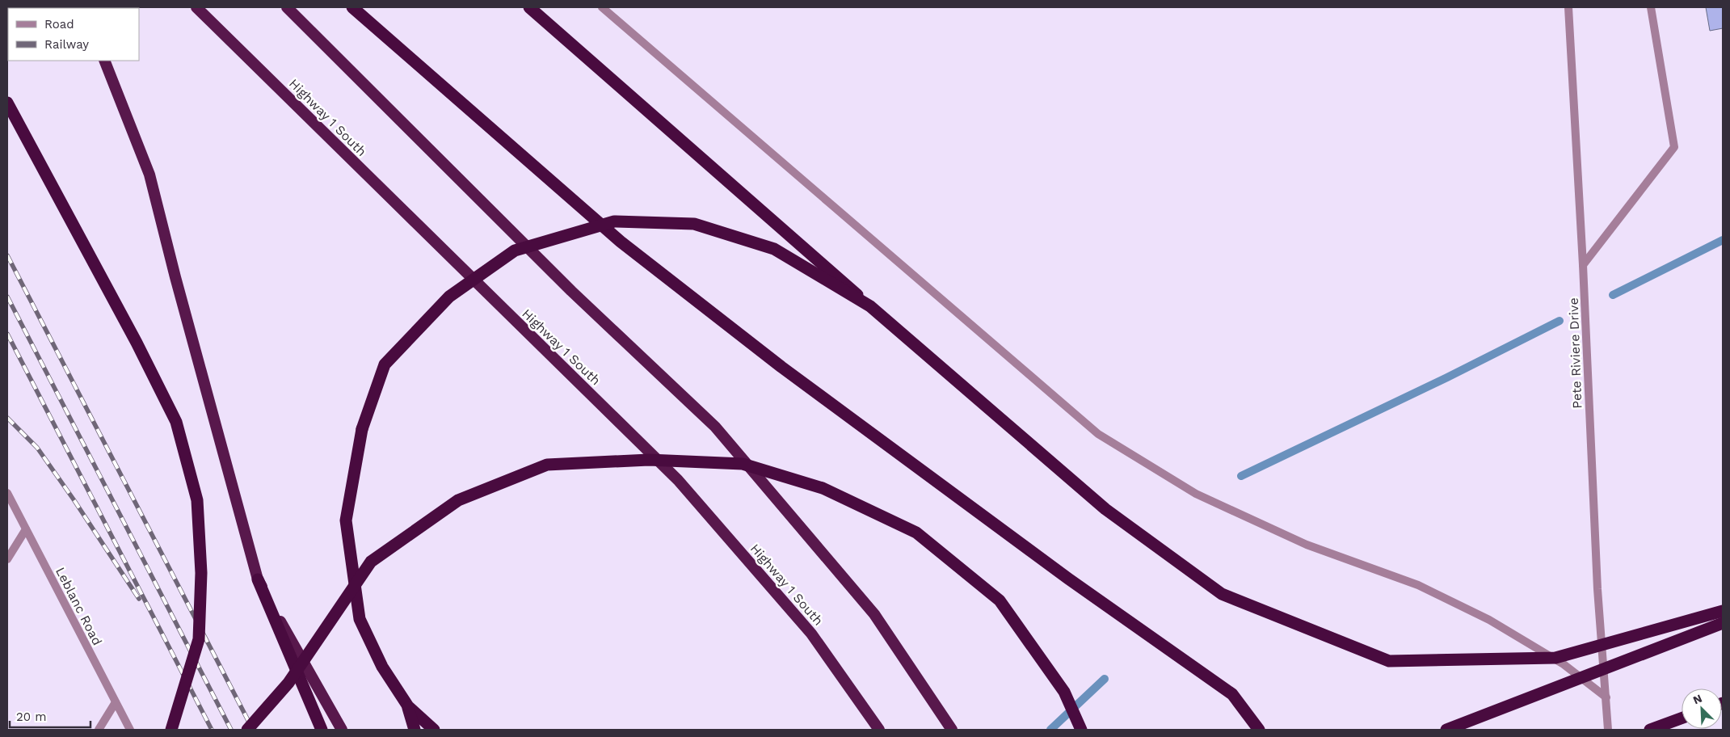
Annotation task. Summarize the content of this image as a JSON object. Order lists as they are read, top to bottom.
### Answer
{
  "streets": {
    "highway": ["Highway 1 South"],
    "street": ["Pete Riviere Drive", "Leblanc Road"]
  },
  "legend": ["Road", "Railway"],
  "scale_bar": "20 m",
  "north": "top left"
}
